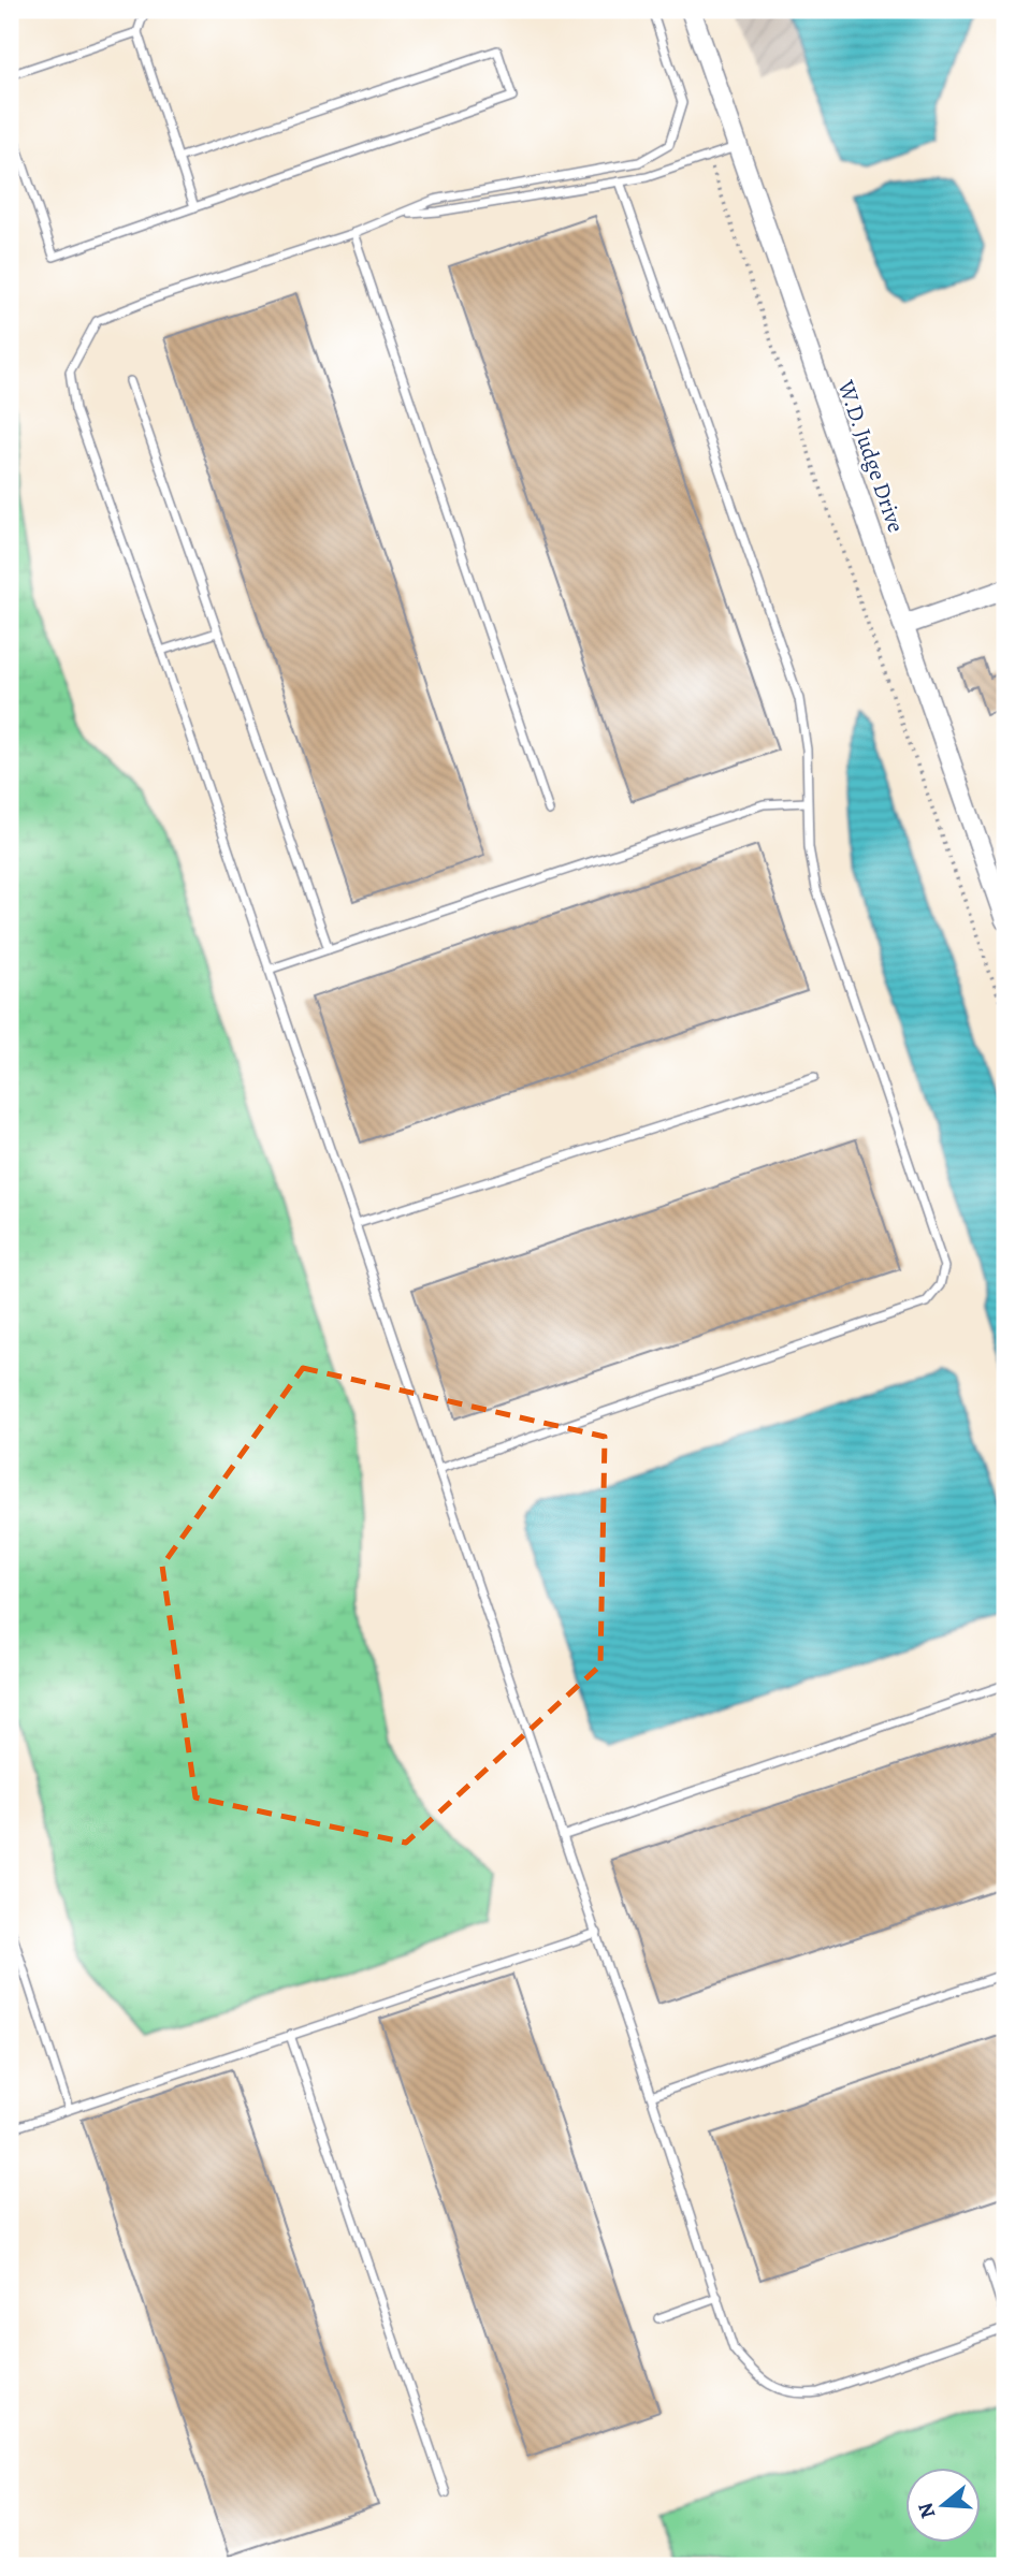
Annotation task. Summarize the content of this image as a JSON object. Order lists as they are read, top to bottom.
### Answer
{
  "streets": {
    "street": ["W.D. Judge Drive"]
  },
  "north": "left"
}
